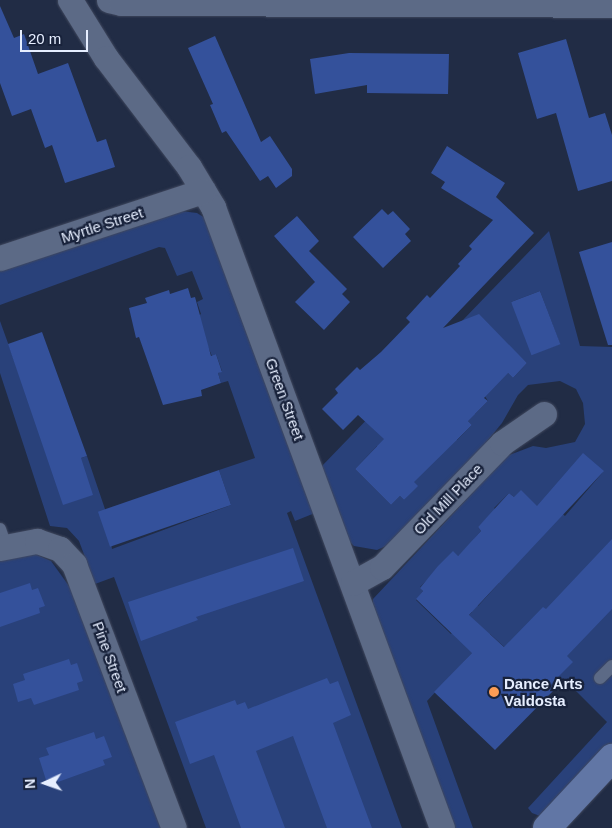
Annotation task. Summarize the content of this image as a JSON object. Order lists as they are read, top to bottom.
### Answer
{
  "streets": {
    "street": [
      "Myrtle Street",
      "Green Street",
      "Old Mill Place",
      "Pine Street"
    ]
  },
  "crossings": [
    ["Myrtle Street", "Green Street"],
    ["Green Street", "Old Mill Place"]
  ],
  "places": ["Dance Arts Valdosta"],
  "scale_bar": "20 m",
  "north": "left"
}
